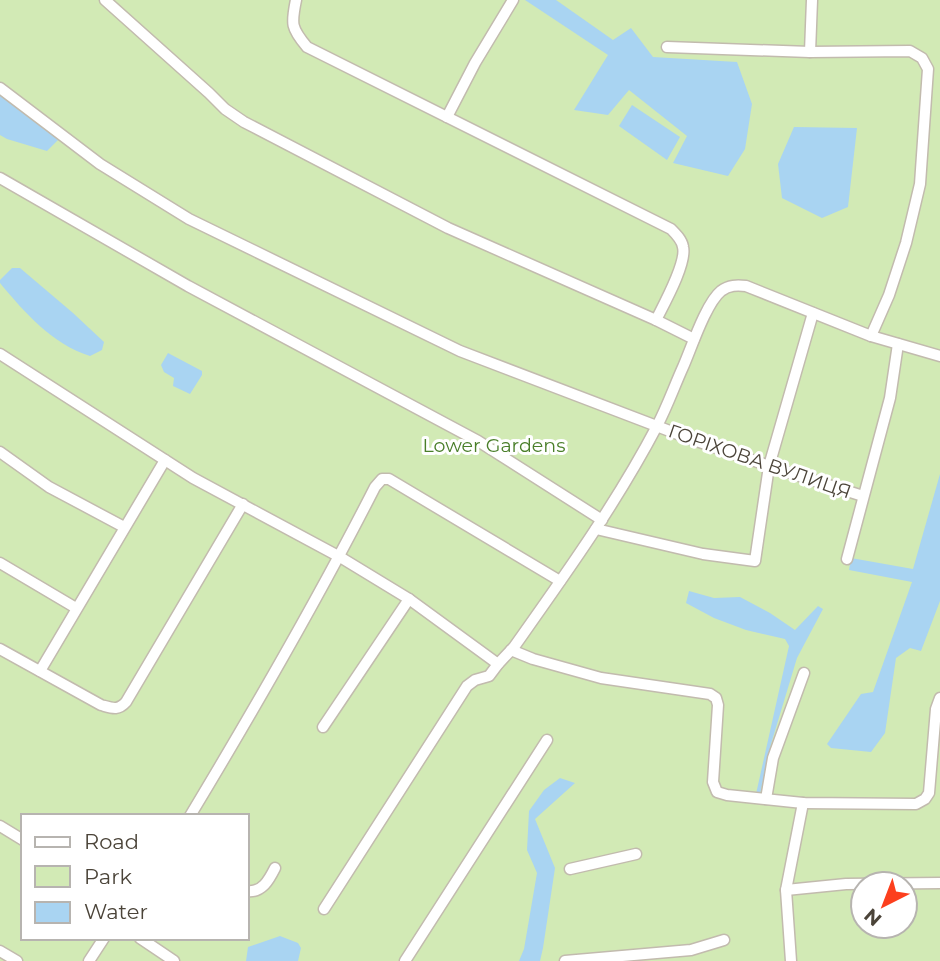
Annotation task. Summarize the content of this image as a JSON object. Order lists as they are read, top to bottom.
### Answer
{
  "streets": {
    "street": ["ГОРІХОВА ВУЛИЦЯ"]
  },
  "parks": ["Lower Gardens"],
  "legend": ["Road", "Park", "Water"],
  "north": "bottom left"
}
